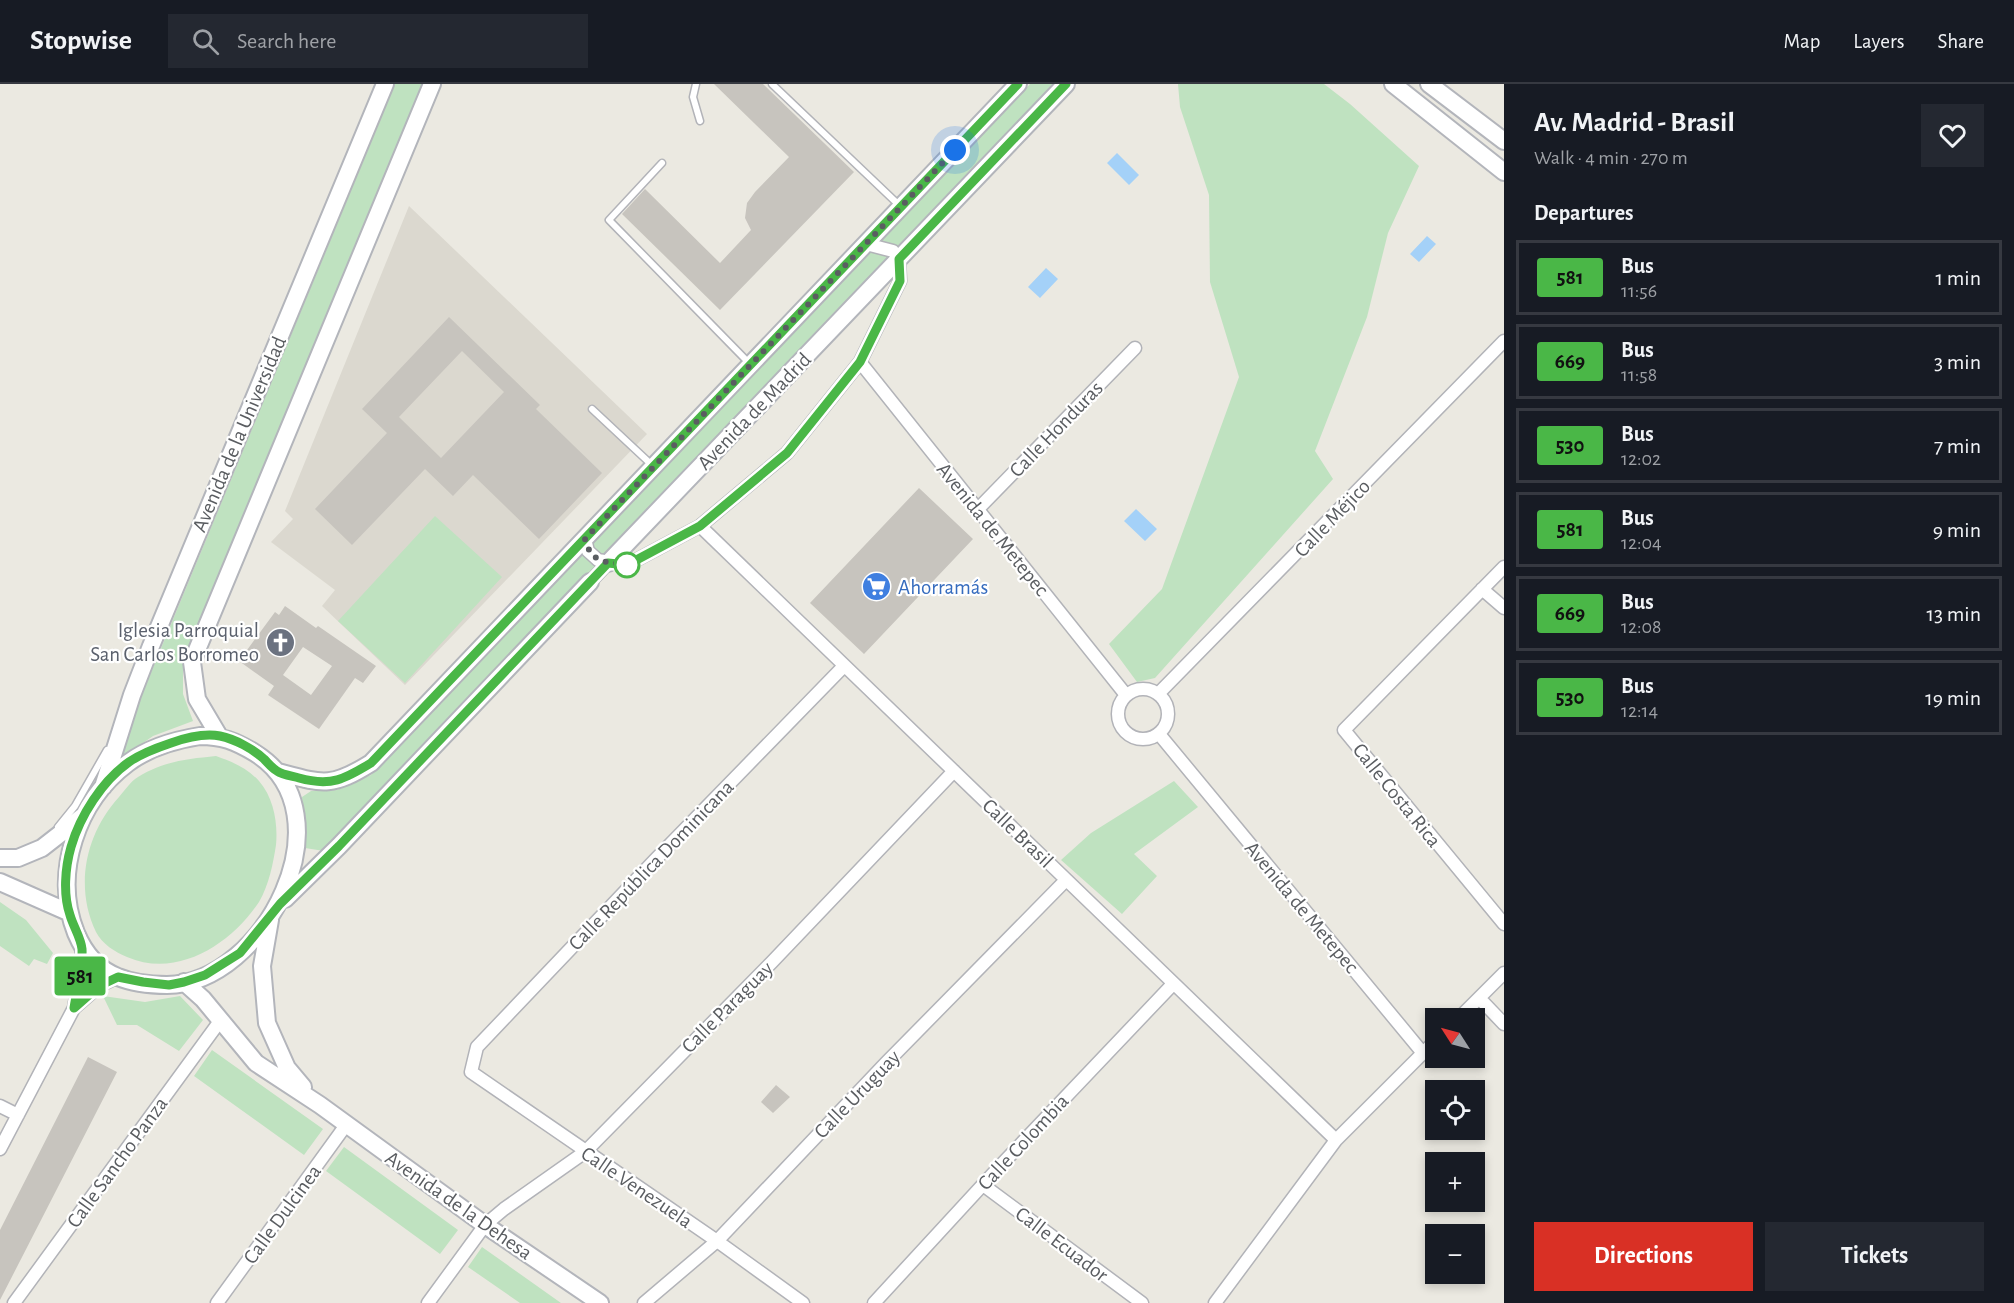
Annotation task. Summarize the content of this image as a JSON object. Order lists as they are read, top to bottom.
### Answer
{
  "streets": {
    "street": [
      "Avenida de Madrid",
      "Calle Honduras",
      "Avenida de la Universidad",
      "Calle Méjico",
      "Avenida de Metepec",
      "Calle Costa Rica",
      "Calle Brasil",
      "Calle República Dominicana",
      "Calle Paraguay",
      "Calle Uruguay",
      "Calle Colombia",
      "Calle Sancho Panza",
      "Calle Venezuela",
      "Avenida de la Dehesa",
      "Calle Dulcinea",
      "Calle Ecuador"
    ]
  },
  "crossings": [
    ["Avenida de Madrid", "Avenida de la Dehesa"],
    ["Calle Honduras", "Avenida de Metepec"],
    ["Calle Méjico", "Avenida de Metepec"],
    ["Calle Brasil", "Calle República Dominicana"],
    ["Calle Brasil", "Calle Paraguay"],
    ["Calle Brasil", "Calle Uruguay"],
    ["Calle Brasil", "Calle Colombia"],
    ["Calle República Dominicana", "Calle Venezuela"],
    ["Calle Paraguay", "Calle Venezuela"],
    ["Calle Paraguay", "Avenida de la Dehesa"],
    ["Calle Uruguay", "Calle Venezuela"],
    ["Calle Colombia", "Calle Ecuador"],
    ["Calle Sancho Panza", "Avenida de la Dehesa"],
    ["Avenida de la Dehesa", "Calle Dulcinea"]
  ],
  "places": {
    "supermarket": ["Ahorramás"],
    "church": ["Iglesia Parroquial San Carlos Borromeo"]
  },
  "lines": ["bus line 581"],
  "north": "top left",
  "page": {
    "header": "Stopwise",
    "search": "Search here",
    "nav": ["Map", "Layers", "Share"],
    "on_map": "581",
    "heading": [
      ["Av. Madrid - Brasil", "Walk · 4 min · 270 m"],
      "Departures"
    ],
    "list": [
      {
        "mark": "581",
        "name": "Bus",
        "note": "11:56",
        "value": "1 min"
      },
      {
        "mark": "669",
        "name": "Bus",
        "note": "11:58",
        "value": "3 min"
      },
      {
        "mark": "530",
        "name": "Bus",
        "note": "12:02",
        "value": "7 min"
      },
      {
        "mark": "581",
        "name": "Bus",
        "note": "12:04",
        "value": "9 min"
      },
      {
        "mark": "669",
        "name": "Bus",
        "note": "12:08",
        "value": "13 min"
      },
      {
        "mark": "530",
        "name": "Bus",
        "note": "12:14",
        "value": "19 min"
      }
    ],
    "map_buttons": ["+", "−"],
    "buttons": ["Directions", "Tickets"]
  }
}
